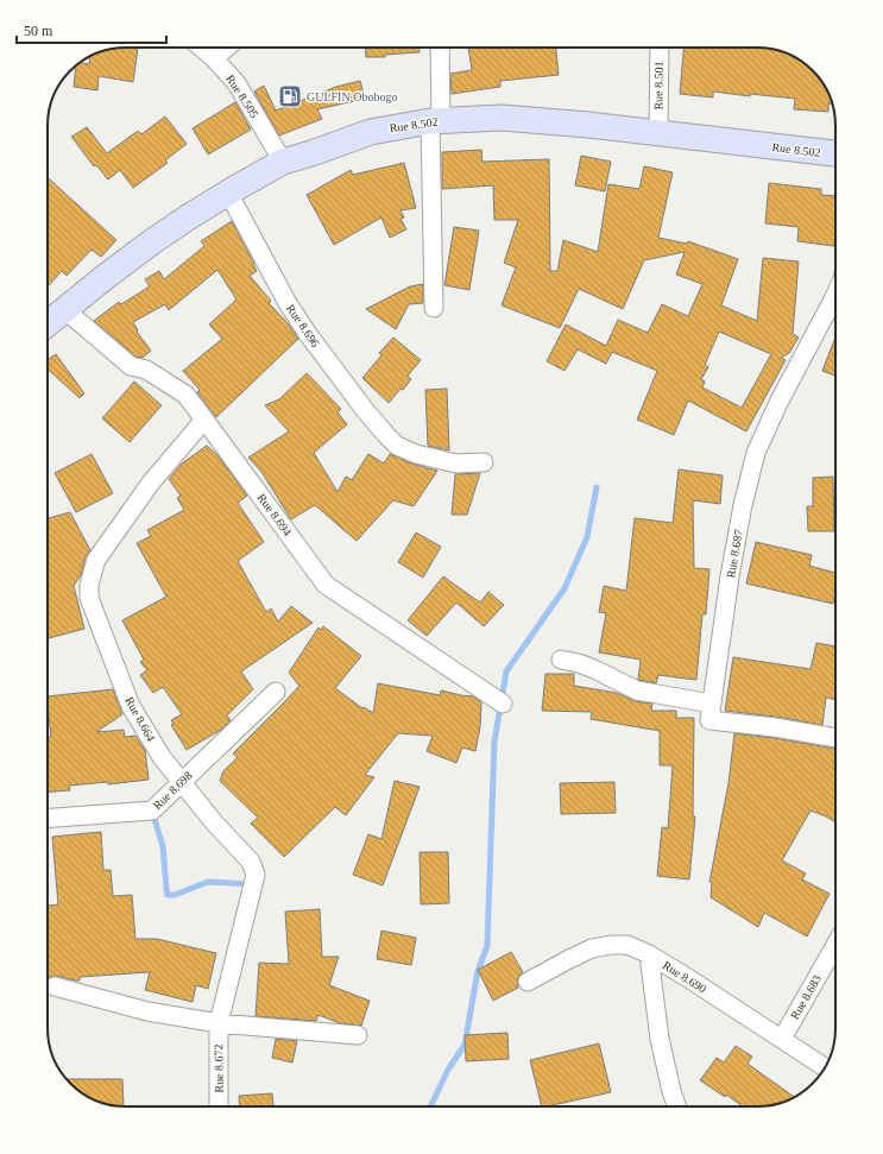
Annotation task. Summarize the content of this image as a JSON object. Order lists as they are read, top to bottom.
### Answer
{
  "streets": {
    "main road": ["Rue 8.502"],
    "street": [
      "Rue 8.501",
      "Rue 8.505",
      "Rue 8.696",
      "Rue 8.694",
      "Rue 8.687",
      "Rue 8.664",
      "Rue 8.698",
      "Rue 8.690",
      "Rue 8.683",
      "Rue 8.672"
    ]
  },
  "crossings": [
    ["Rue 8.501", "Rue 8.502"],
    ["Rue 8.505", "Rue 8.502"],
    ["Rue 8.502", "Rue 8.696"],
    ["Rue 8.502", "Rue 8.694"],
    ["Rue 8.694", "Rue 8.664"],
    ["Rue 8.664", "Rue 8.698"],
    ["Rue 8.664", "Rue 8.672"],
    ["Rue 8.690", "Rue 8.683"]
  ],
  "places": {
    "fuel station": ["GULFIN Obobogo"]
  },
  "scale_bar": "50 m"
}
